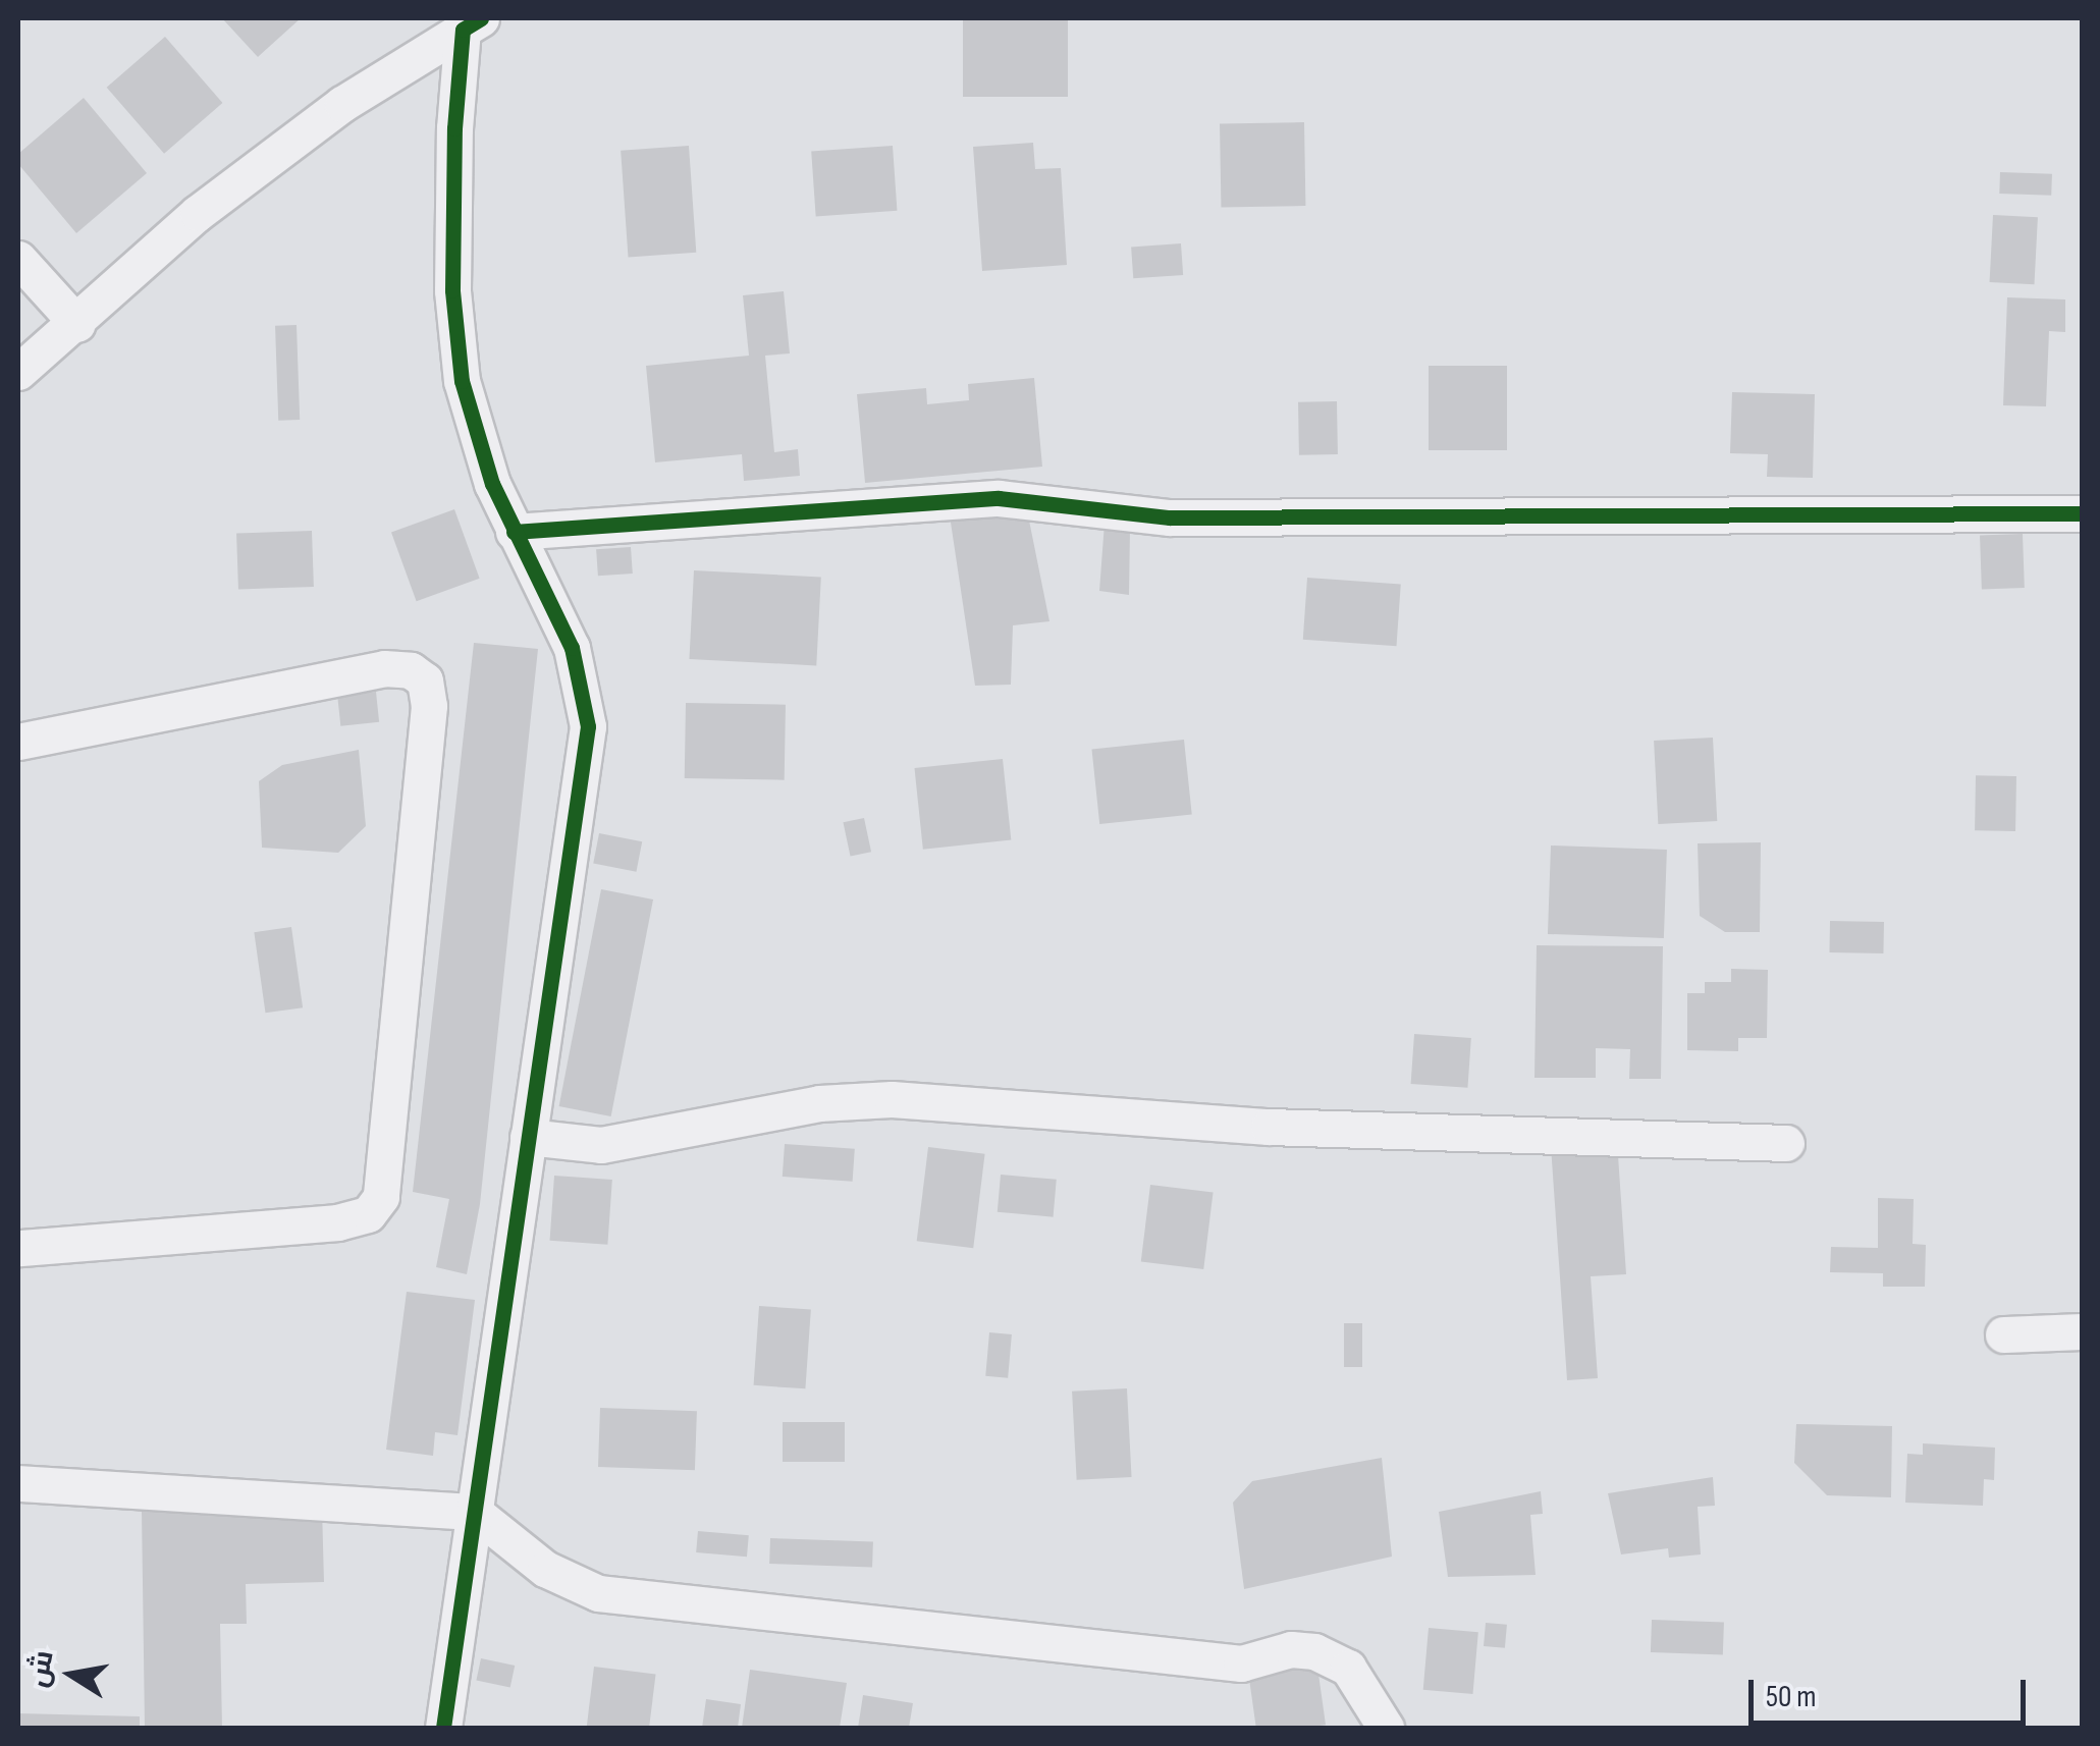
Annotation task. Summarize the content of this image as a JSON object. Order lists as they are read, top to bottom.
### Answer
{
  "scale_bar": "50 m",
  "north": "left"
}
